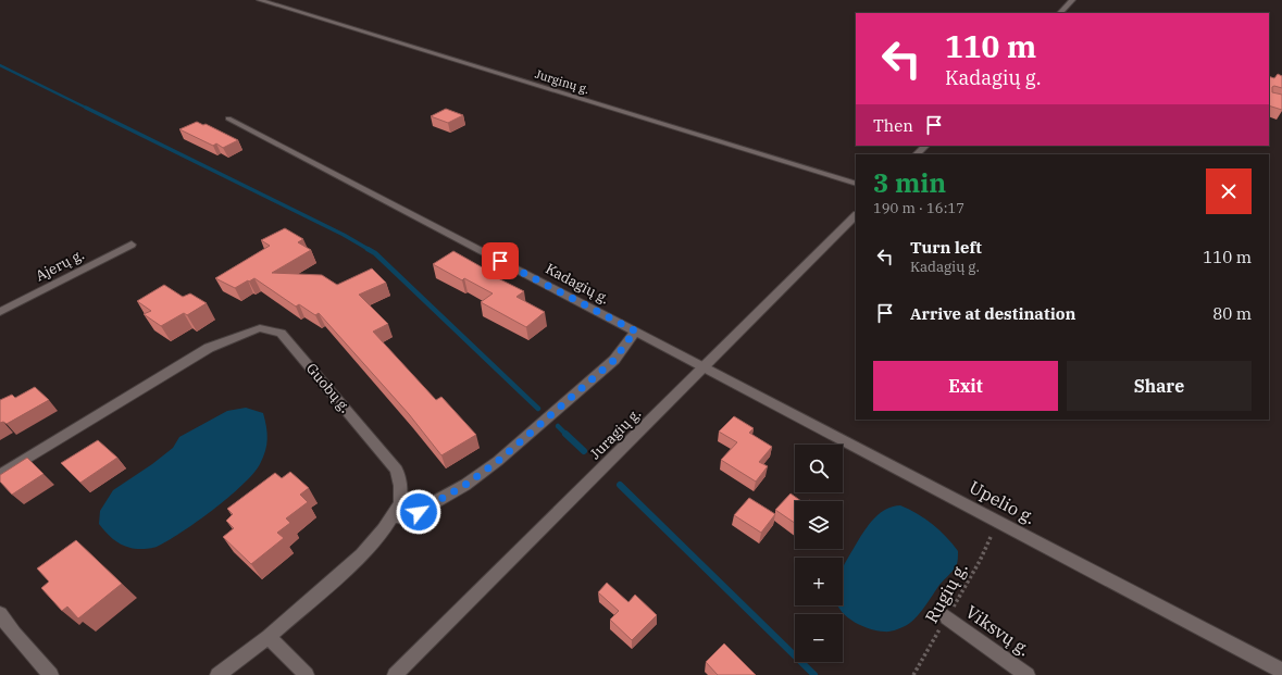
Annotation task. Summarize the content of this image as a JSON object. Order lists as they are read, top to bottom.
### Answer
{
  "streets": {
    "street": [
      "Jurginų g.",
      "Ajerų g.",
      "Kadagių g.",
      "Guobų g.",
      "Juragių g.",
      "Upelio g.",
      "Viksvų g."
    ],
    "path": ["Rugių g."]
  },
  "crossings": [
    ["Kadagių g.", "Juragių g."],
    ["Kadagių g.", "Upelio g."],
    ["Juragių g.", "Upelio g."],
    ["Upelio g.", "Rugių g."],
    ["Rugių g.", "Viksvų g."]
  ],
  "page": {
    "turn": ["110 m", "Kadagių g."],
    "then": "Then",
    "heading": ["3 min", "190 m · 16:17"],
    "list": [
      {
        "name": "Turn left",
        "note": "Kadagių g.",
        "value": "110 m"
      },
      {
        "name": "Arrive at destination",
        "value": "80 m"
      }
    ],
    "buttons": ["Exit", "Share"],
    "map_buttons": ["+", "−"]
  }
}
